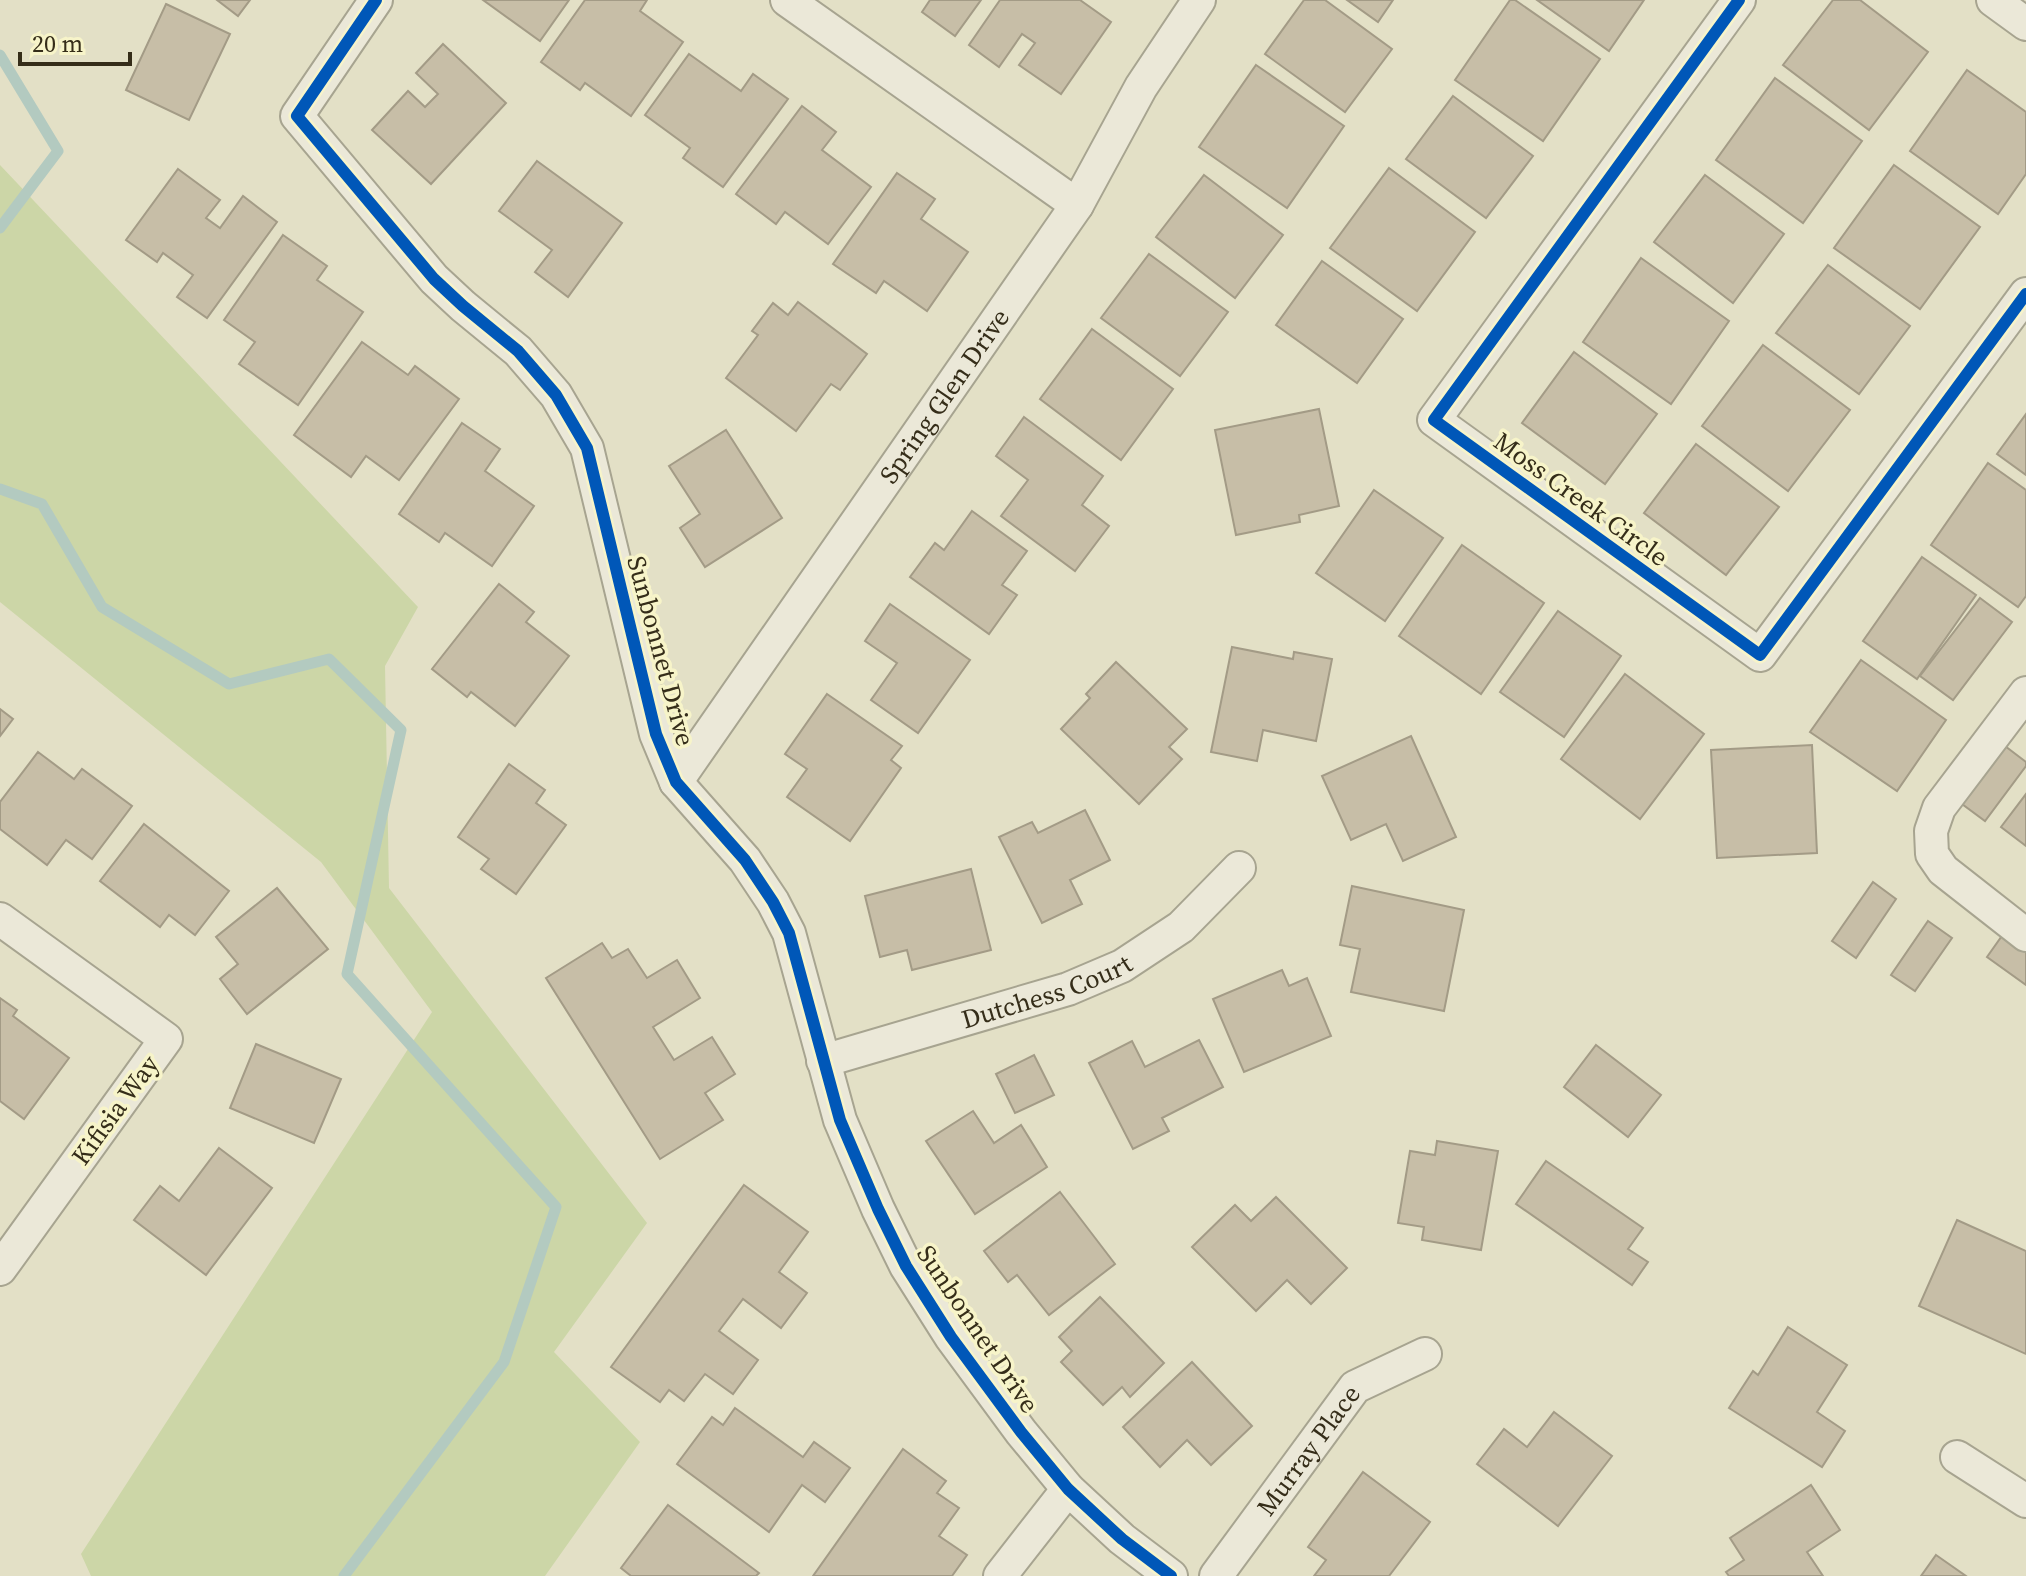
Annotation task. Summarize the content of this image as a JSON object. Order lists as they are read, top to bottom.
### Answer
{
  "streets": {
    "street": [
      "Spring Glen Drive",
      "Moss Creek Circle",
      "Sunbonnet Drive",
      "Dutchess Court",
      "Kifisia Way",
      "Murray Place"
    ]
  },
  "crossings": [
    ["Spring Glen Drive", "Sunbonnet Drive"],
    ["Sunbonnet Drive", "Dutchess Court"]
  ],
  "scale_bar": "20 m"
}
